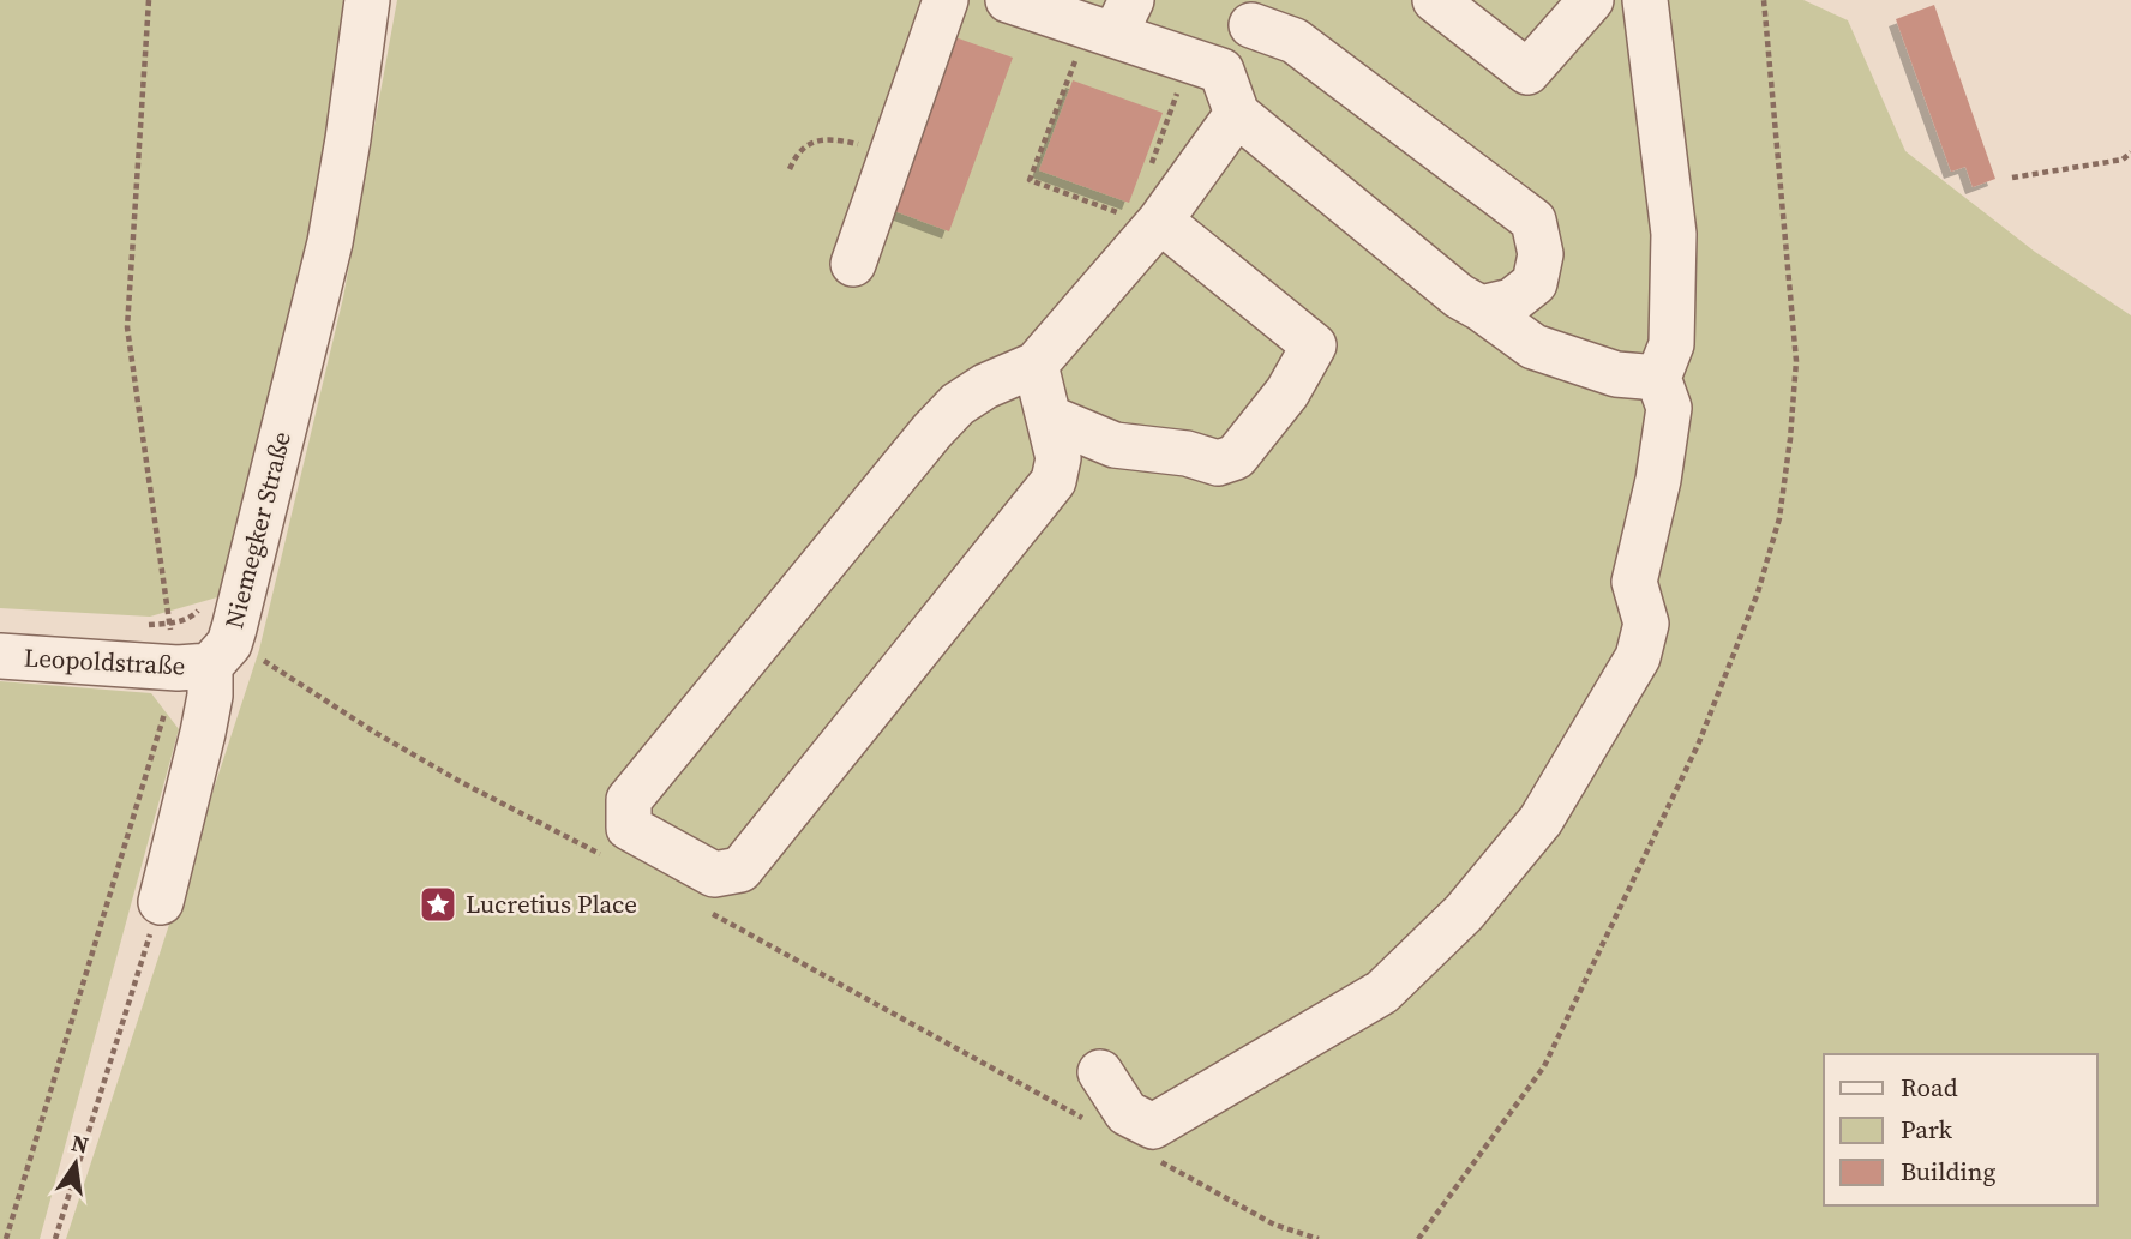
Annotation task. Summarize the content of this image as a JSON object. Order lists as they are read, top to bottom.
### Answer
{
  "streets": {
    "street": ["Niemegker Straße", "Leopoldstraße"]
  },
  "crossings": [
    ["Niemegker Straße", "Leopoldstraße"]
  ],
  "places": {
    "place": ["Lucretius Place"]
  },
  "legend": ["Road", "Park", "Building"],
  "north": "top"
}
